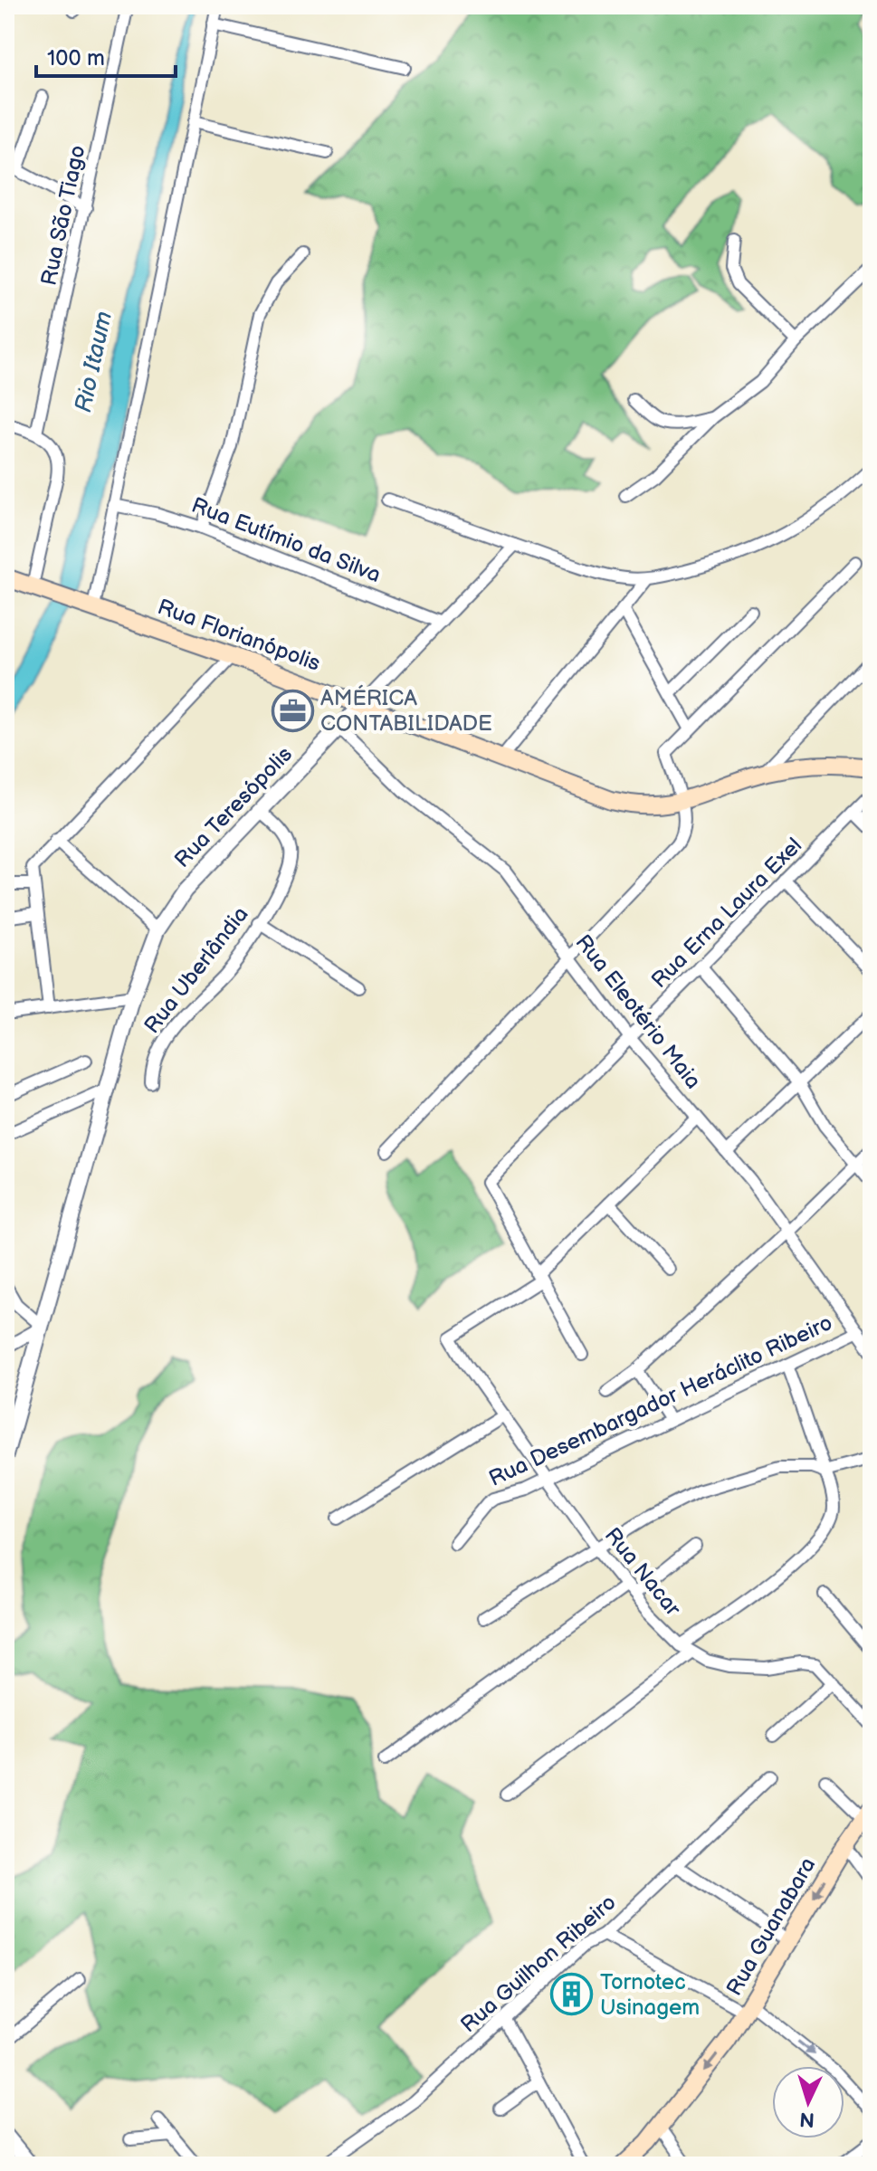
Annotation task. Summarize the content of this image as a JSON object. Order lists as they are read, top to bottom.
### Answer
{
  "streets": {
    "main road": ["Rua Florianópolis", "Rua Guanabara"],
    "street": [
      "Rua São Tiago",
      "Rua Eutímio da Silva",
      "Rua Teresópolis",
      "Rua Erna Laura Exel",
      "Rua Uberlândia",
      "Rua Eleotério Maia",
      "Rua Desembargador Heráclito Ribeiro",
      "Rua Nacar",
      "Rua Guilhon Ribeiro"
    ]
  },
  "crossings": [
    ["Rua Eutímio da Silva", "Rua Teresópolis"],
    ["Rua Florianópolis", "Rua Teresópolis"],
    ["Rua Teresópolis", "Rua Uberlândia"],
    ["Rua Teresópolis", "Rua Eleotério Maia"],
    ["Rua Erna Laura Exel", "Rua Eleotério Maia"],
    ["Rua Erna Laura Exel", "Rua Nacar"],
    ["Rua Eleotério Maia", "Rua Desembargador Heráclito Ribeiro"],
    ["Rua Desembargador Heráclito Ribeiro", "Rua Nacar"]
  ],
  "one_way": ["Rua Guanabara"],
  "water": ["Rio Itaum"],
  "places": {
    "office": ["AMÉRICA CONTABILIDADE"],
    "building": ["Tornotec Usinagem"]
  },
  "scale_bar": "100 m",
  "north": "bottom"
}
